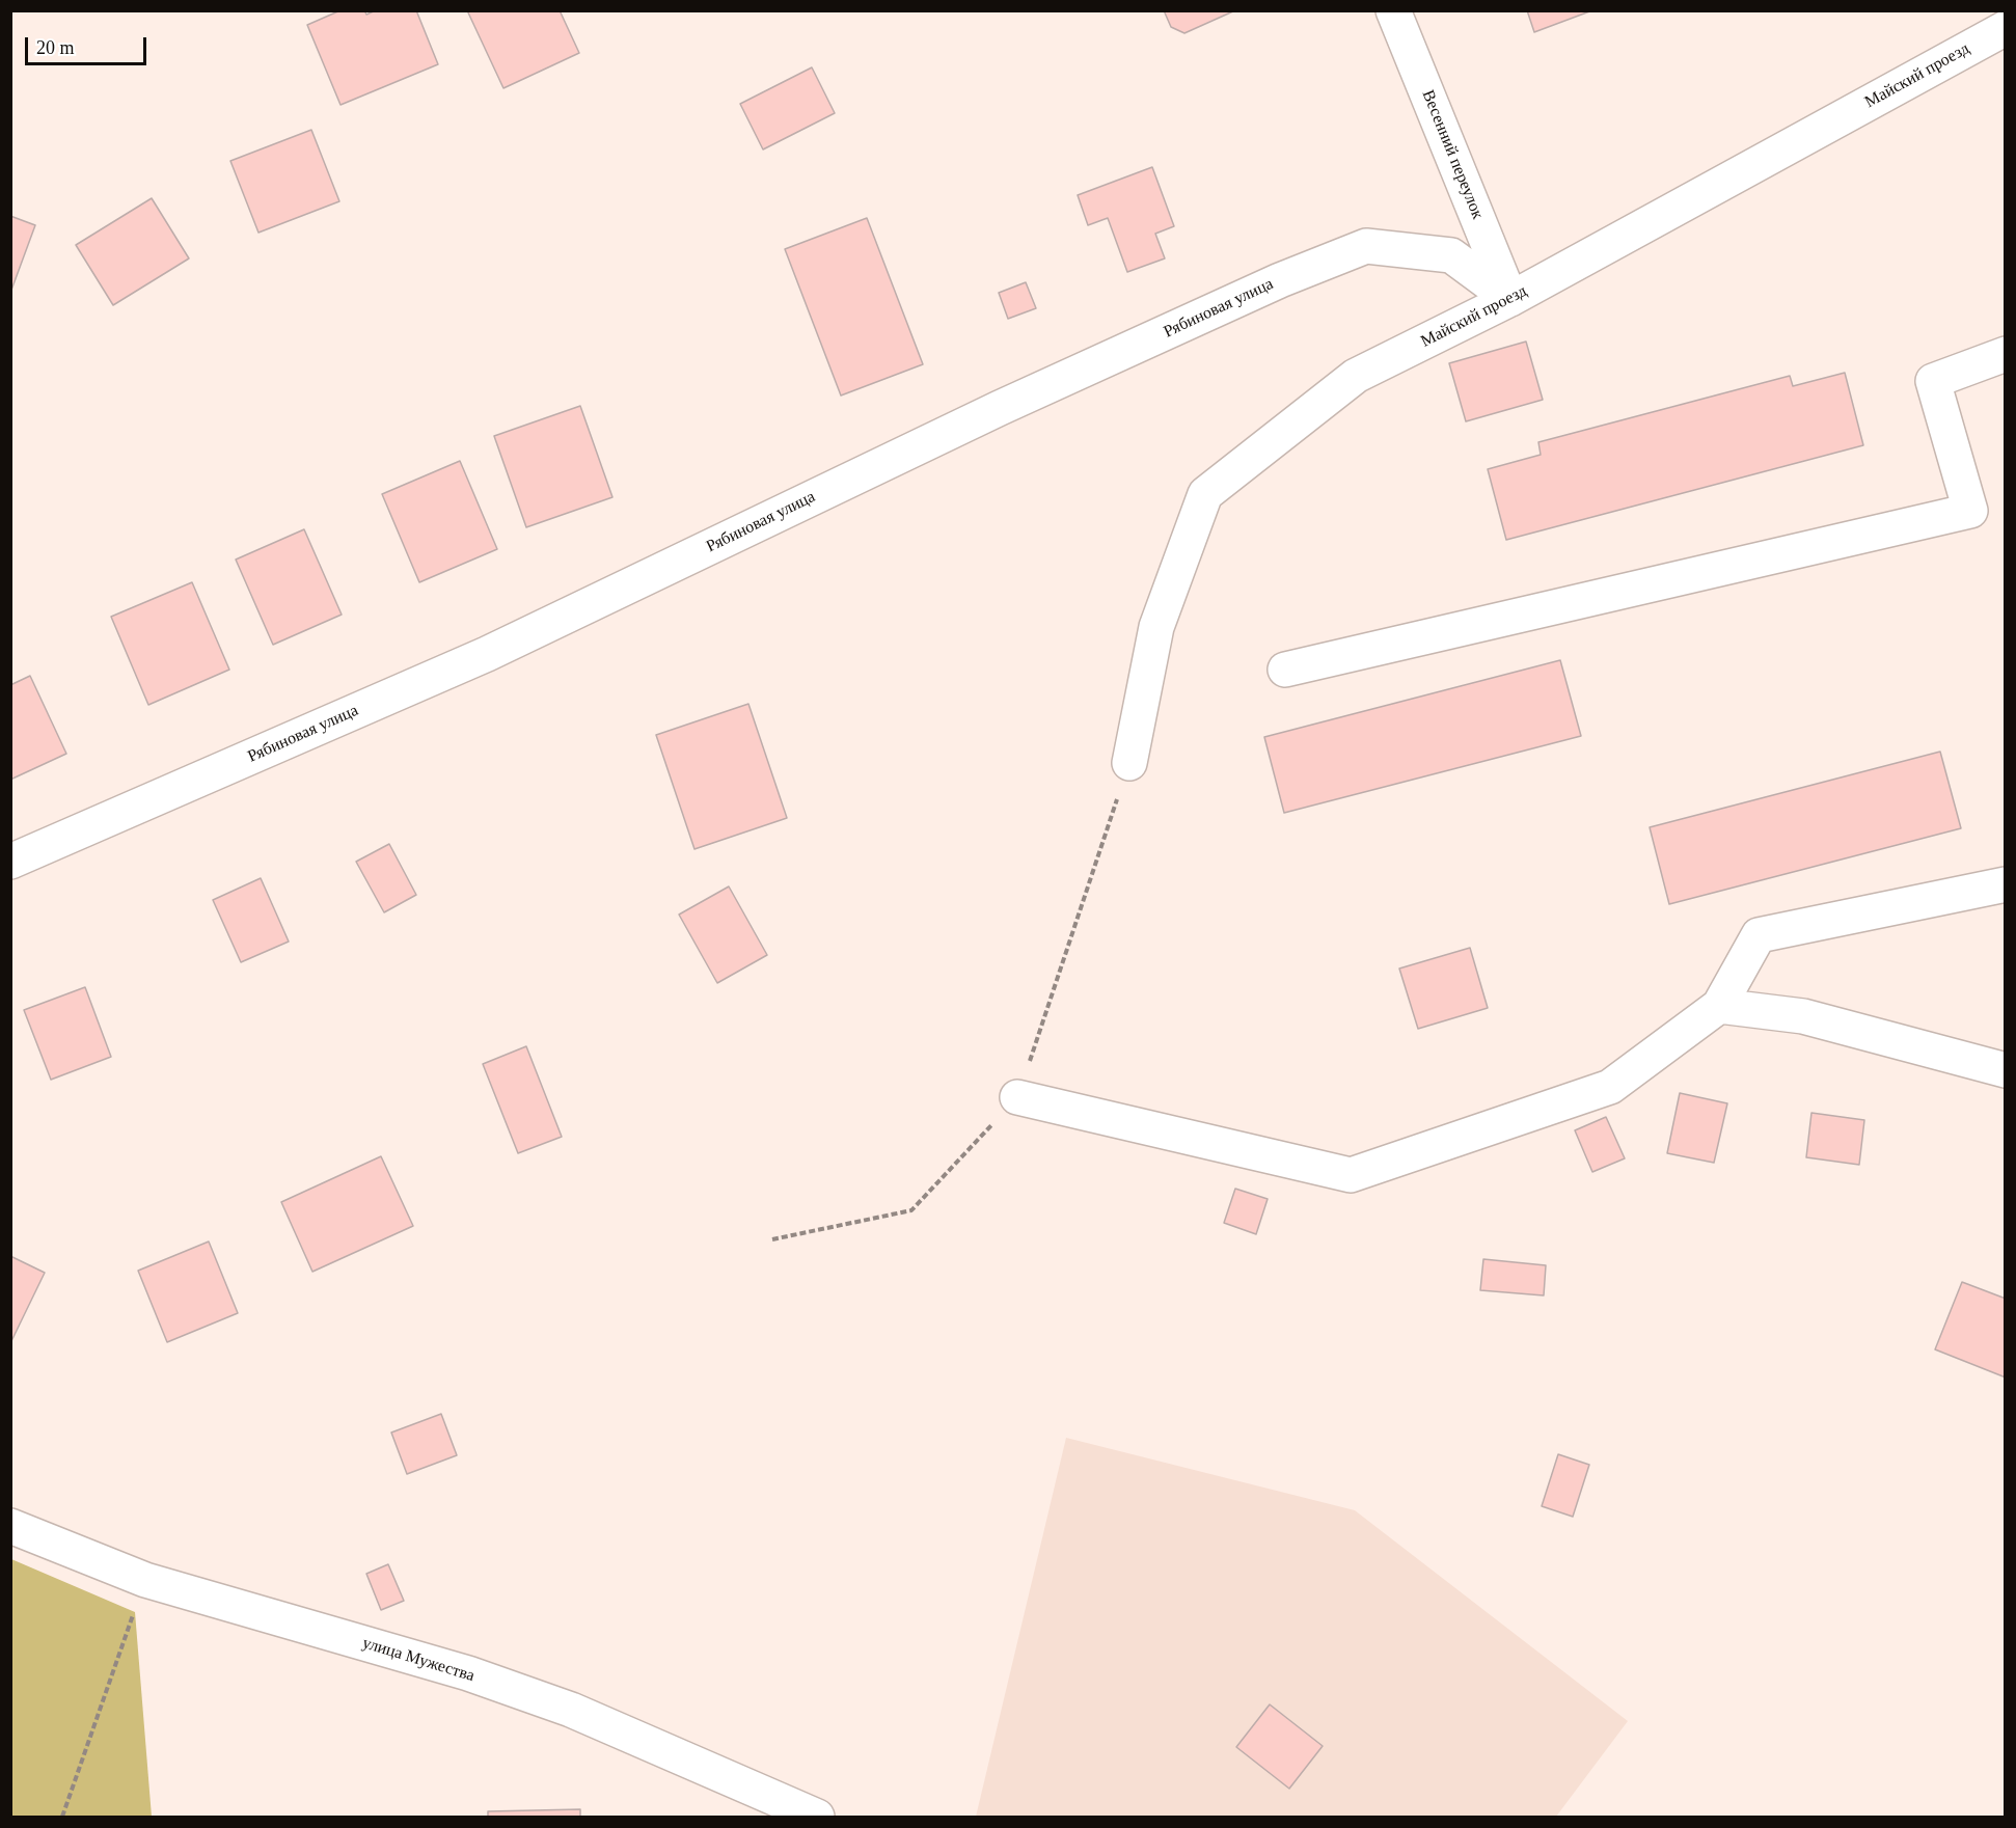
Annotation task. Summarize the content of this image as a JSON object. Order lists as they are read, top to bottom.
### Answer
{
  "streets": {
    "lane": [
      "Майский проезд",
      "Весенний переулок",
      "Рябиновая улица",
      "улица Мужества"
    ]
  },
  "crossings": [
    ["Майский проезд", "Весенний переулок"],
    ["Майский проезд", "Рябиновая улица"],
    ["Весенний переулок", "Рябиновая улица"]
  ],
  "scale_bar": "20 m"
}
